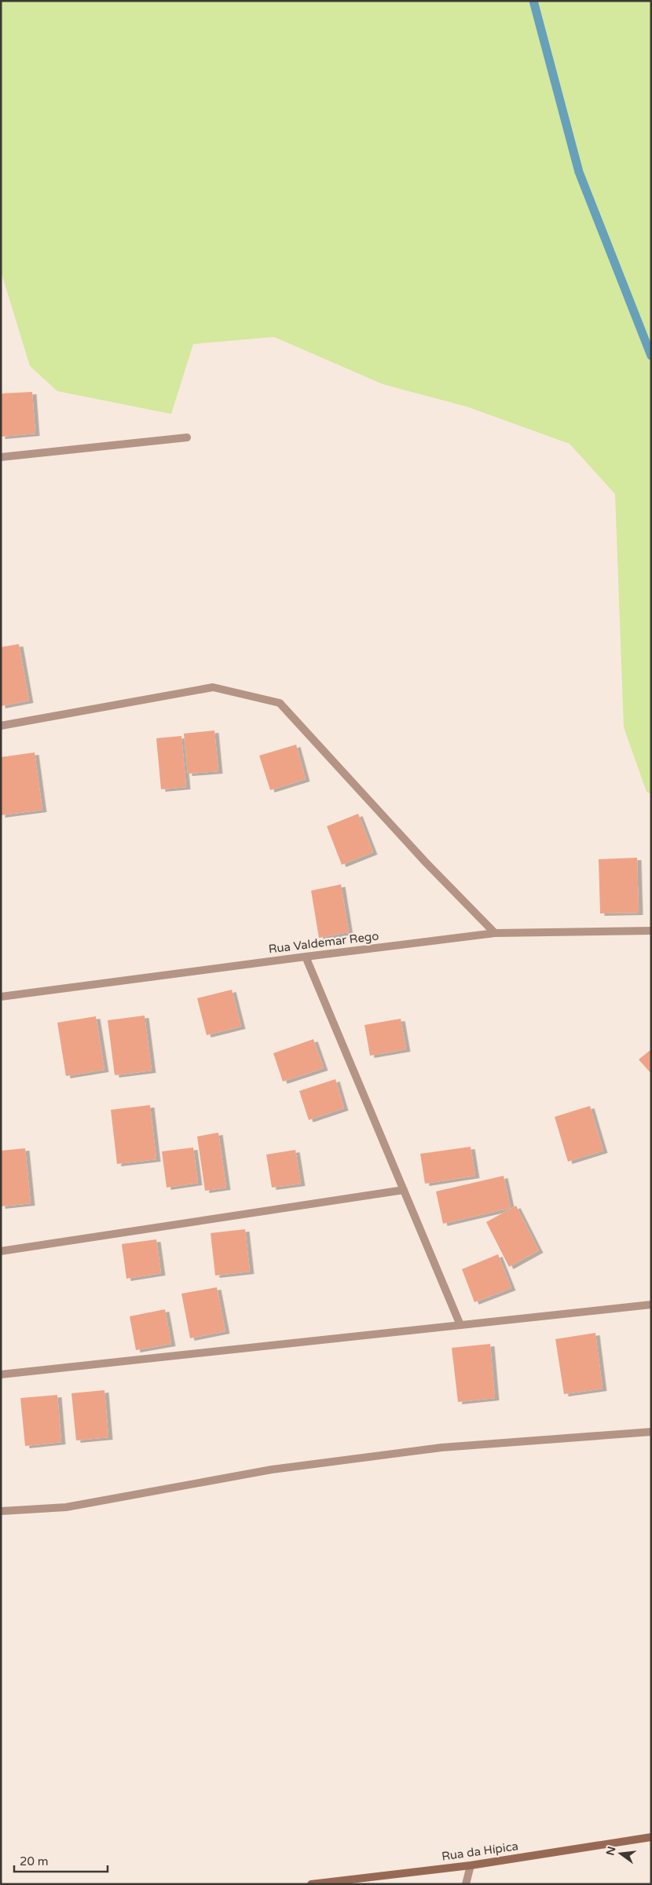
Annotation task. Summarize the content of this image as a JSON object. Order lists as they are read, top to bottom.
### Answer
{
  "streets": {
    "street": ["Rua Valdemar Rego", "Rua da Hípica"]
  },
  "scale_bar": "20 m",
  "north": "left"
}
